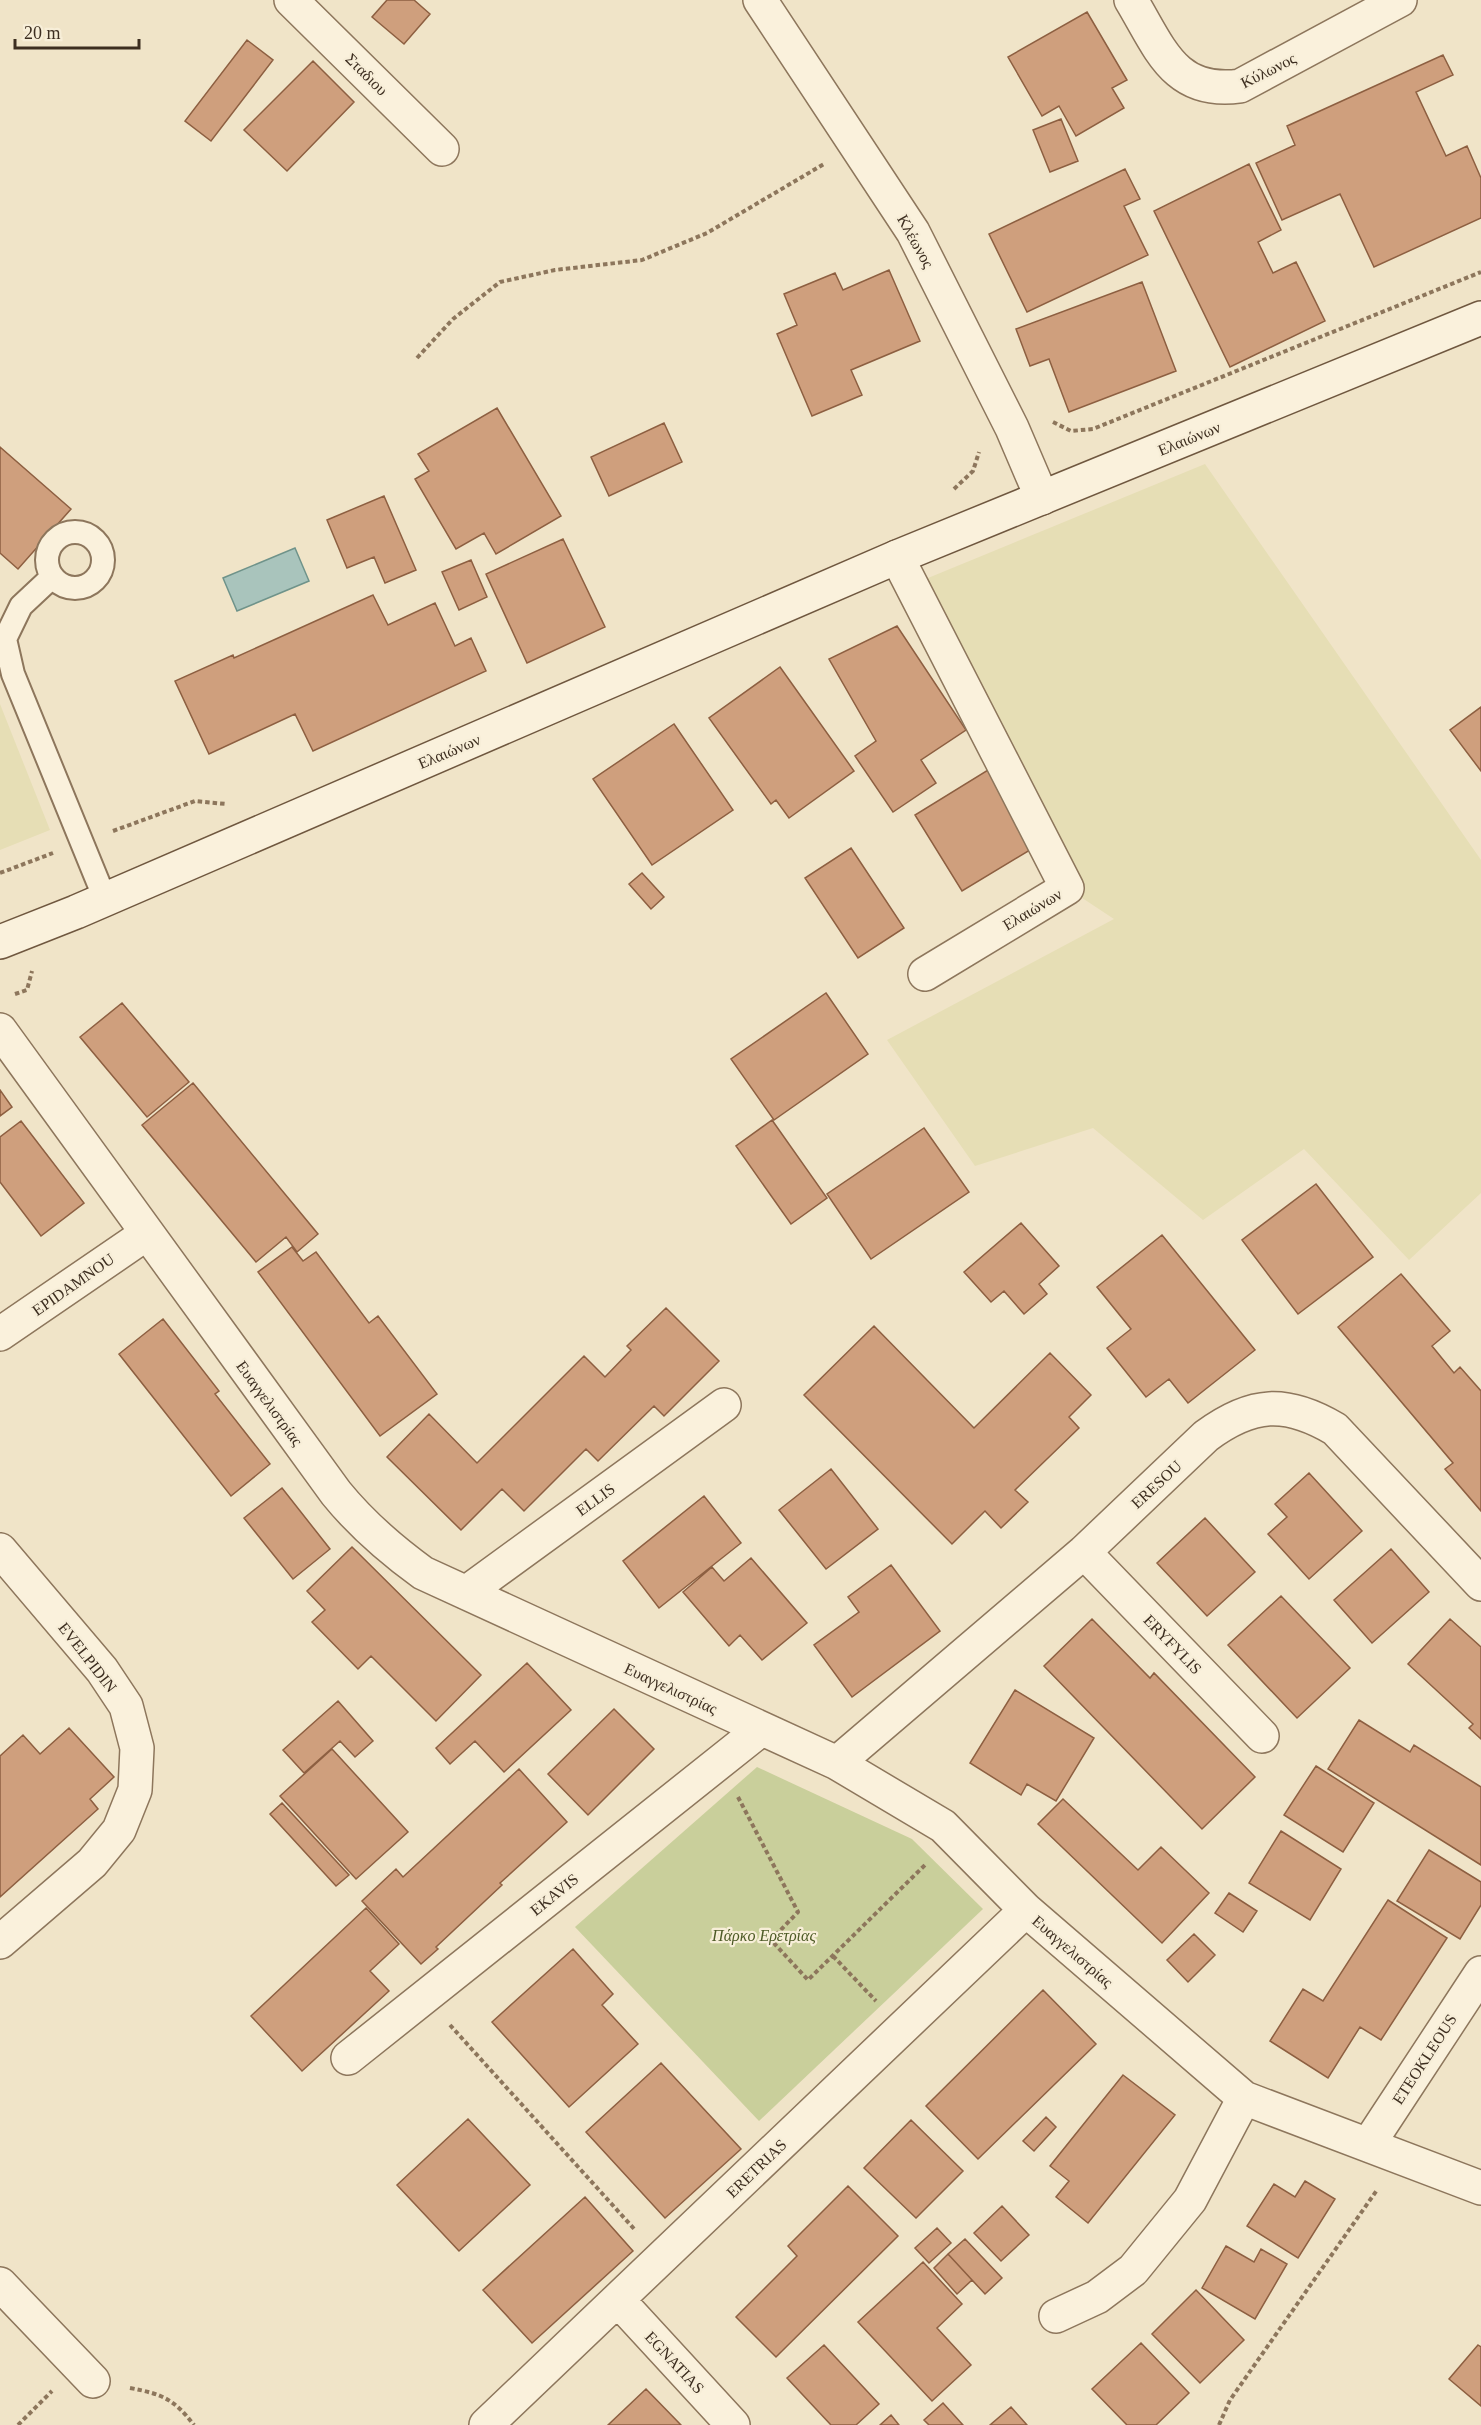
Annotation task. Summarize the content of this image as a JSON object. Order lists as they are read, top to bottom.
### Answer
{
  "streets": {
    "street": [
      "Κύλωνος",
      "Σταδιου",
      "Κλέωνος",
      "Ελαιώνων",
      "EPIDAMNOU",
      "Ευαγγελιστρίας",
      "ERESOU",
      "ELLIS",
      "ERYFYLIS",
      "EVELPIDIN",
      "EKAVIS",
      "ETEOKLEOUS",
      "ERETRIAS",
      "EGNATIAS"
    ]
  },
  "crossings": [
    ["Κλέωνος", "Ελαιώνων"],
    ["EPIDAMNOU", "Ευαγγελιστρίας"],
    ["Ευαγγελιστρίας", "ERESOU"],
    ["Ευαγγελιστρίας", "ELLIS"],
    ["Ευαγγελιστρίας", "EKAVIS"],
    ["Ευαγγελιστρίας", "ETEOKLEOUS"],
    ["Ευαγγελιστρίας", "ERETRIAS"],
    ["ERESOU", "ERYFYLIS"],
    ["ERETRIAS", "EGNATIAS"]
  ],
  "parks": ["Πάρκο Ερετρίας"],
  "scale_bar": "20 m"
}
